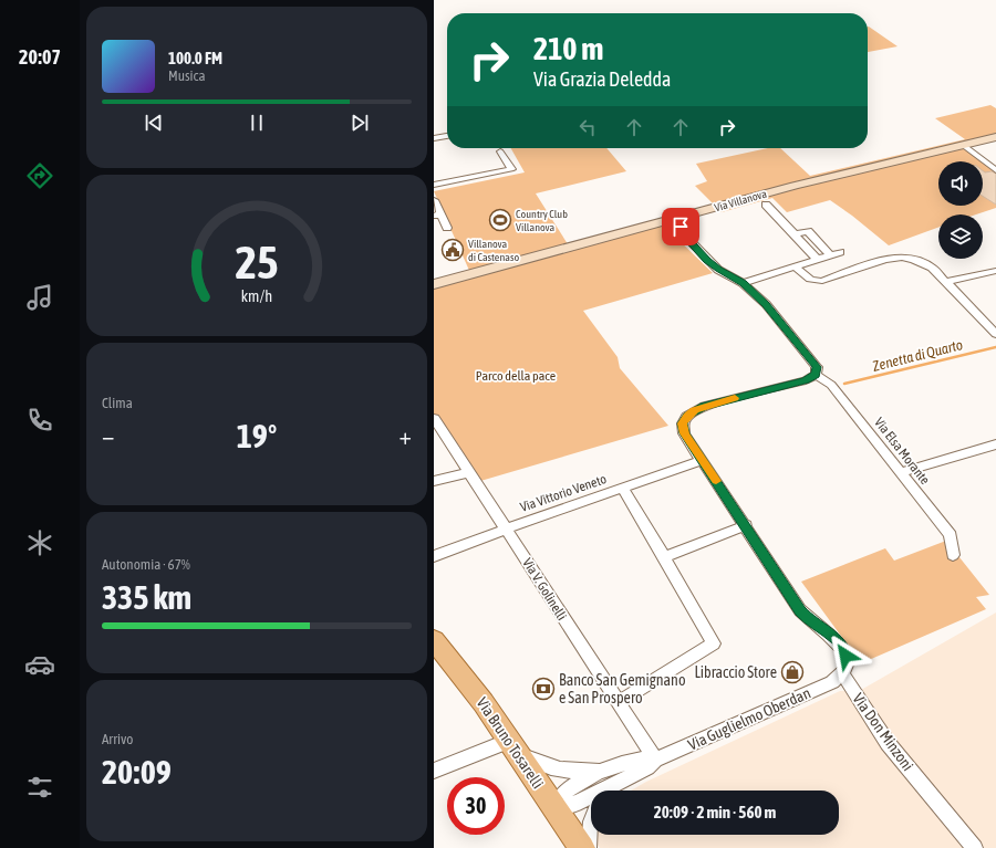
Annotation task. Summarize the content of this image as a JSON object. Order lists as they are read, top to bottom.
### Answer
{
  "streets": {
    "main road": ["Via Villanova", "Via Bruno Tosarelli"],
    "street": [
      "Via Elsa Morante",
      "Via Vittorio Veneto",
      "Via V. Golinelli",
      "Via Guglielmo Oberdan",
      "Via Don Minzoni"
    ]
  },
  "crossings": [
    ["Via Villanova", "Via Elsa Morante"],
    ["Via Vittorio Veneto", "Via V. Golinelli"],
    ["Via V. Golinelli", "Via Guglielmo Oberdan"],
    ["Via Guglielmo Oberdan", "Via Don Minzoni"],
    ["Via Guglielmo Oberdan", "Via Bruno Tosarelli"]
  ],
  "water": ["Zenetta di Quarto"],
  "parks": ["Parco della pace"],
  "places": {
    "sports": ["Country Club Villanova"],
    "public building": ["Villanova di Castenaso"],
    "shop": ["Libraccio Store"],
    "bank": ["Banco San Gemignano e San Prospero"]
  },
  "page": {
    "tabs": "20:07",
    "turn": ["210 m", "Via Grazia Deledda"],
    "song": ["100.0 FM", "Musica"],
    "tile": [
      "Clima",
      ["Autonomia · 67%", "335 km"],
      ["Arrivo", "20:09"]
    ],
    "heat": ["−", "19°", "+"],
    "limit": "30",
    "trip": "20:09 · 2 min · 560 m",
    "gauge": ["25", "km/h"]
  }
}
